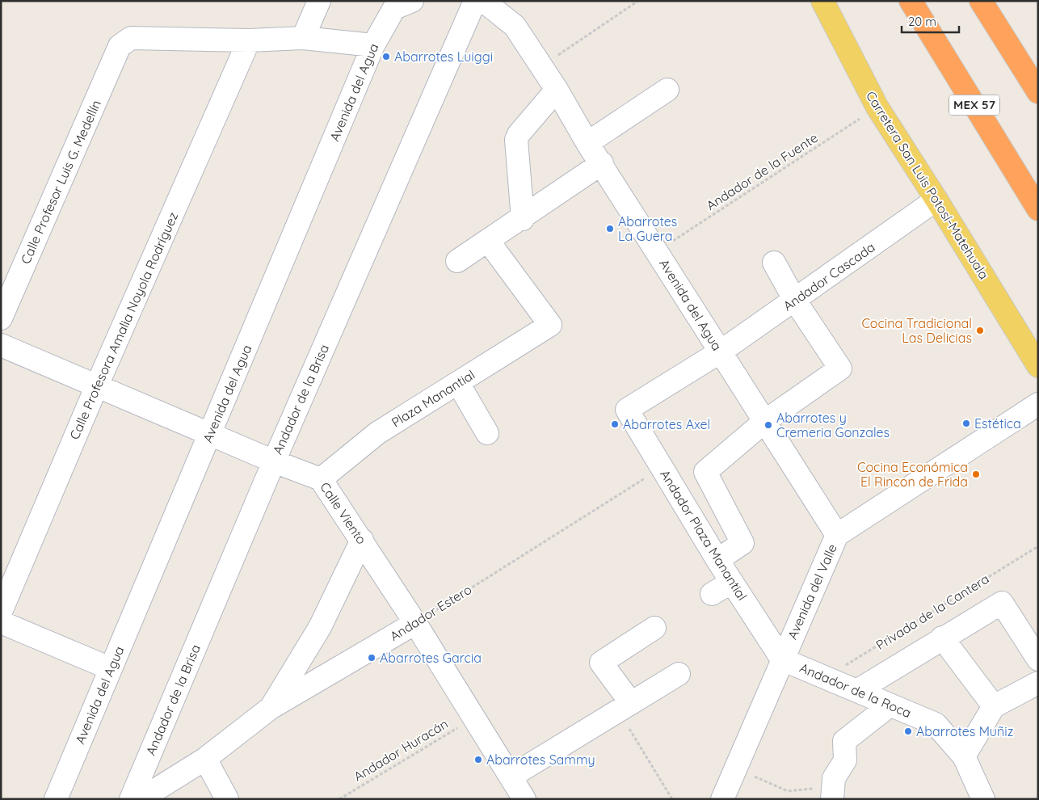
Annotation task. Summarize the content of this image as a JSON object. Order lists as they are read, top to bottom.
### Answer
{
  "streets": {
    "highway": ["MEX 57"],
    "main road": ["Carretera San Luis Potosí-Matehuala"],
    "street": [
      "Avenida del Agua",
      "Calle Profesor Luis G. Medellín",
      "Andador Cascada",
      "Calle Profesora Amalia Noyola Rodríguez",
      "Plaza Manantial",
      "Andador de la Brisa",
      "Calle Viento",
      "Andador Plaza Manantial",
      "Avenida del Valle",
      "Andador Estero",
      "Andador de la Roca"
    ],
    "path": ["Andador de la Fuente", "Privada de la Cantera", "Andador Huracán"]
  },
  "crossings": [
    ["Avenida del Agua", "Andador de la Fuente"],
    ["Avenida del Agua", "Andador Cascada"],
    ["Avenida del Agua", "Calle Viento"],
    ["Avenida del Agua", "Avenida del Valle"],
    ["Andador de la Fuente", "Carretera San Luis Potosí-Matehuala"],
    ["Calle Profesor Luis G. Medellín", "Calle Profesora Amalia Noyola Rodríguez"],
    ["Carretera San Luis Potosí-Matehuala", "Andador Cascada"],
    ["Andador Cascada", "Andador Plaza Manantial"],
    ["Calle Profesora Amalia Noyola Rodríguez", "Calle Viento"],
    ["Plaza Manantial", "Calle Viento"],
    ["Andador de la Brisa", "Calle Viento"],
    ["Calle Viento", "Andador Estero"],
    ["Calle Viento", "Andador Huracán"],
    ["Andador Plaza Manantial", "Avenida del Valle"],
    ["Andador Plaza Manantial", "Andador Estero"],
    ["Andador Plaza Manantial", "Andador de la Roca"],
    ["Avenida del Valle", "Andador de la Roca"],
    ["Privada de la Cantera", "Andador de la Roca"]
  ],
  "places": [
    "Abarrotes Luiggi",
    "Abarrotes La Guera",
    "Cocina Tradicional Las Delicias",
    "Estética",
    "Abarrotes Axel",
    "Abarrotes y Cremeria Gonzales",
    "Cocina Económica El Rincon de Frida",
    "Abarrotes Garcia",
    "Abarrotes Muñiz",
    "Abarrotes Sammy"
  ],
  "scale_bar": "20 m"
}
